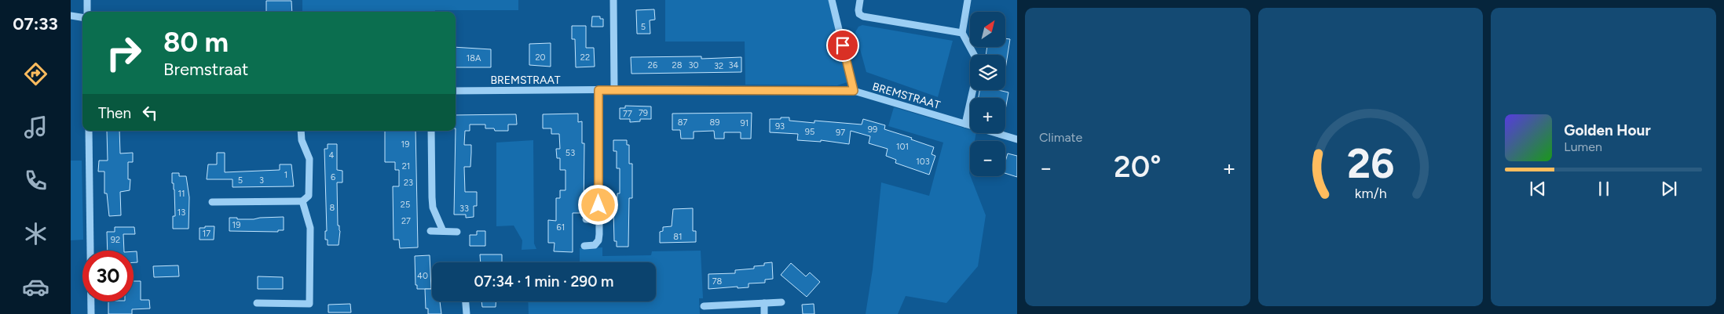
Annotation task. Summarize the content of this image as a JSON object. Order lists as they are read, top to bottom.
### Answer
{
  "streets": {
    "street": ["BREMSTRAAT"]
  },
  "house_numbers": [
    "5",
    "20",
    "22",
    "18A",
    "26",
    "28",
    "30",
    "34",
    "32",
    "79",
    "77",
    "87",
    "89",
    "91",
    "93",
    "99",
    "95",
    "97",
    "19",
    "101",
    "53",
    "4",
    "103",
    "21",
    "1",
    "6",
    "5",
    "3",
    "23",
    "11",
    "25",
    "8",
    "33",
    "13",
    "27",
    "19",
    "61",
    "17",
    "81",
    "92",
    "40",
    "78"
  ],
  "north": "top right",
  "page": {
    "tabs": "07:33",
    "tile": "Climate",
    "map_buttons": ["+", "−"],
    "turn": ["80 m", "Bremstraat"],
    "then": "Then",
    "song": ["Golden Hour", "Lumen"],
    "heat": ["−", "20°", "+"],
    "limit": "30",
    "trip": "07:34 · 1 min · 290 m",
    "gauge": ["26", "km/h"]
  }
}
